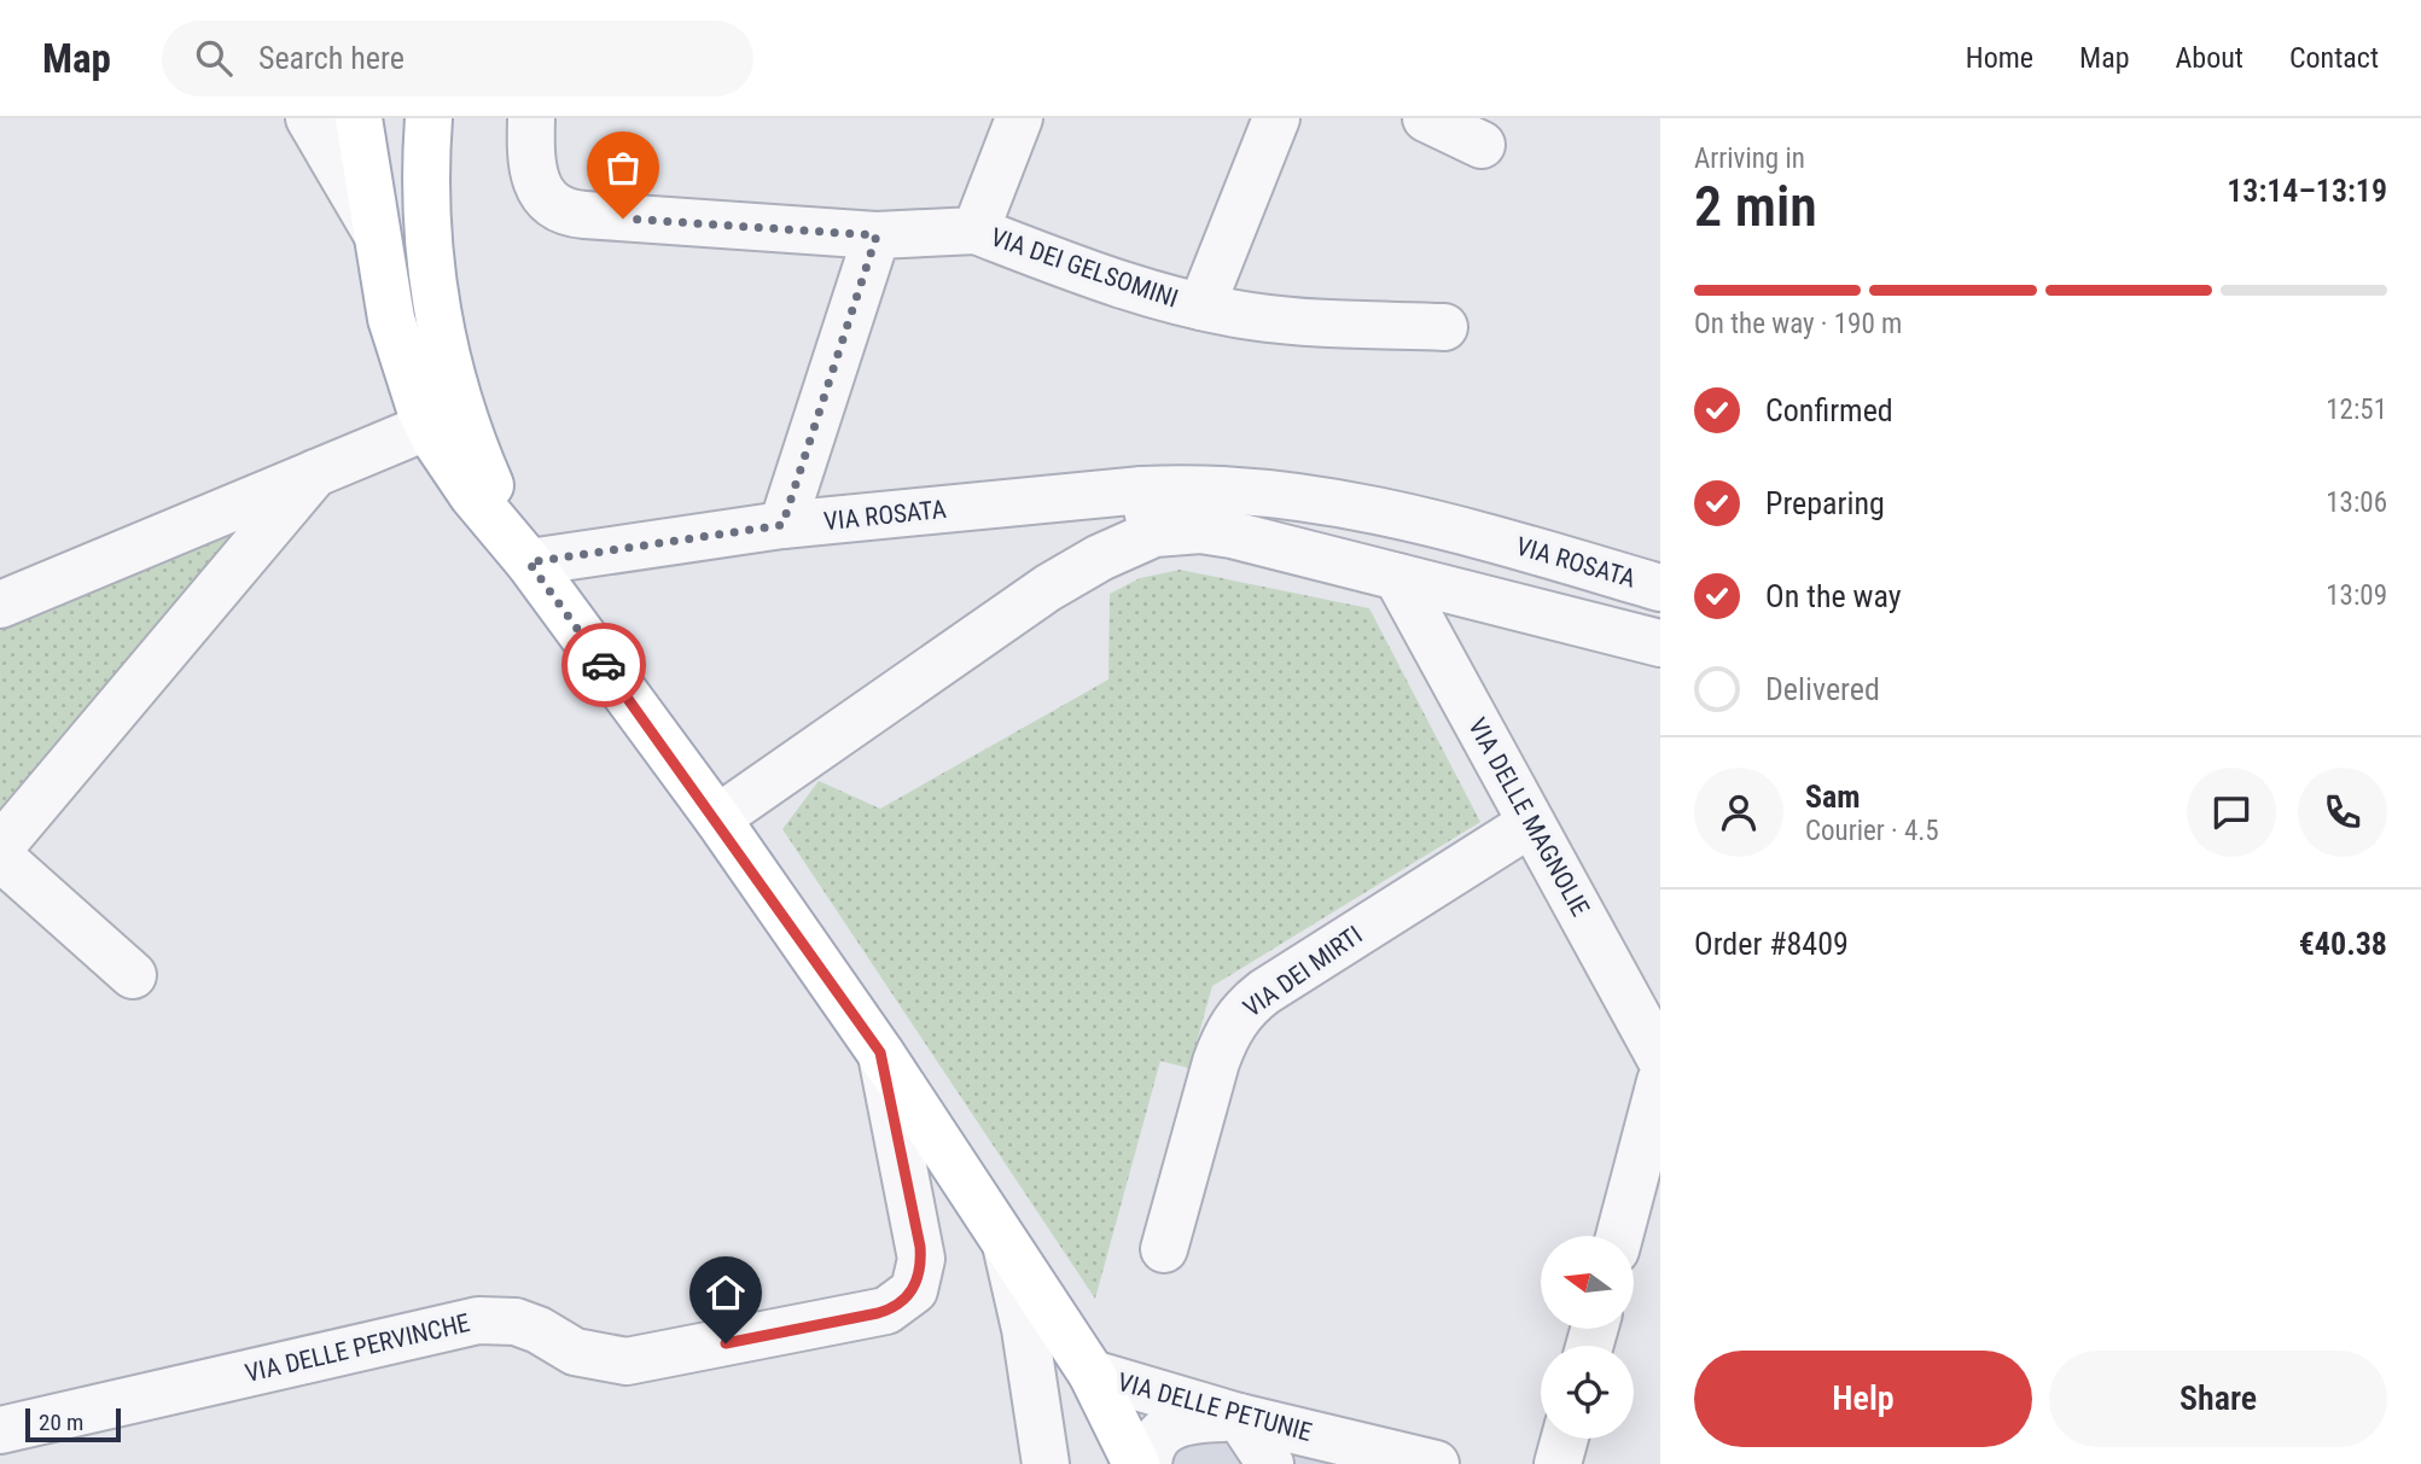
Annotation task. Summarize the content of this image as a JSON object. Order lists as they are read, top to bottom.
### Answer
{
  "streets": {
    "street": [
      "VIA DEI GELSOMINI",
      "VIA ROSATA",
      "VIA DELLE MAGNOLIE",
      "VIA DEI MIRTI",
      "VIA DELLE PERVINCHE",
      "VIA DELLE PETUNIE"
    ]
  },
  "crossings": [
    ["VIA DELLE MAGNOLIE", "VIA DEI MIRTI"]
  ],
  "scale_bar": "20 m",
  "north": "left",
  "page": {
    "header": "Map",
    "search": "Search here",
    "nav": [
      "Home",
      "Map",
      "About",
      "Contact"
    ],
    "heading": ["2 min", "Arriving in", "13:14–13:19"],
    "panel": [
      "Sam",
      "Courier · 4.5",
      "Order #8409",
      "€40.38"
    ],
    "bar": "On the way · 190 m",
    "list": [
      ["Confirmed", "12:51"],
      ["Preparing", "13:06"],
      ["On the way", "13:09"],
      "Delivered"
    ],
    "buttons": ["Help", "Share"],
    "scale": "20 m"
  }
}
